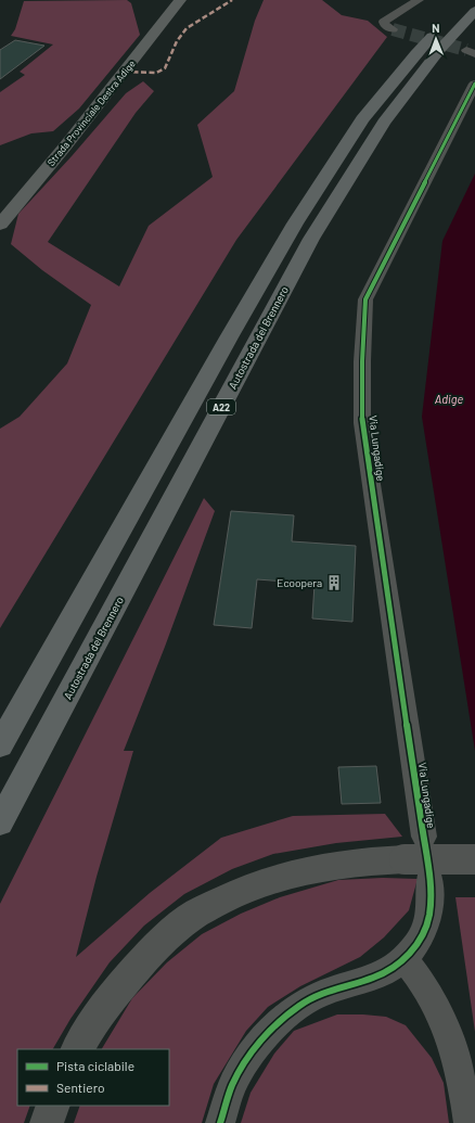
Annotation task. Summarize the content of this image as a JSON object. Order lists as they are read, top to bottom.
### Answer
{
  "streets": {
    "highway": ["Autostrada del Brennero", "A22"],
    "main road": ["Strada Provinciale Destra Adige"],
    "street": ["Via Lungadige"]
  },
  "water": ["Adige"],
  "places": {
    "building": ["Ecoopera"]
  },
  "legend": ["Pista ciclabile", "Sentiero"],
  "north": "top"
}
